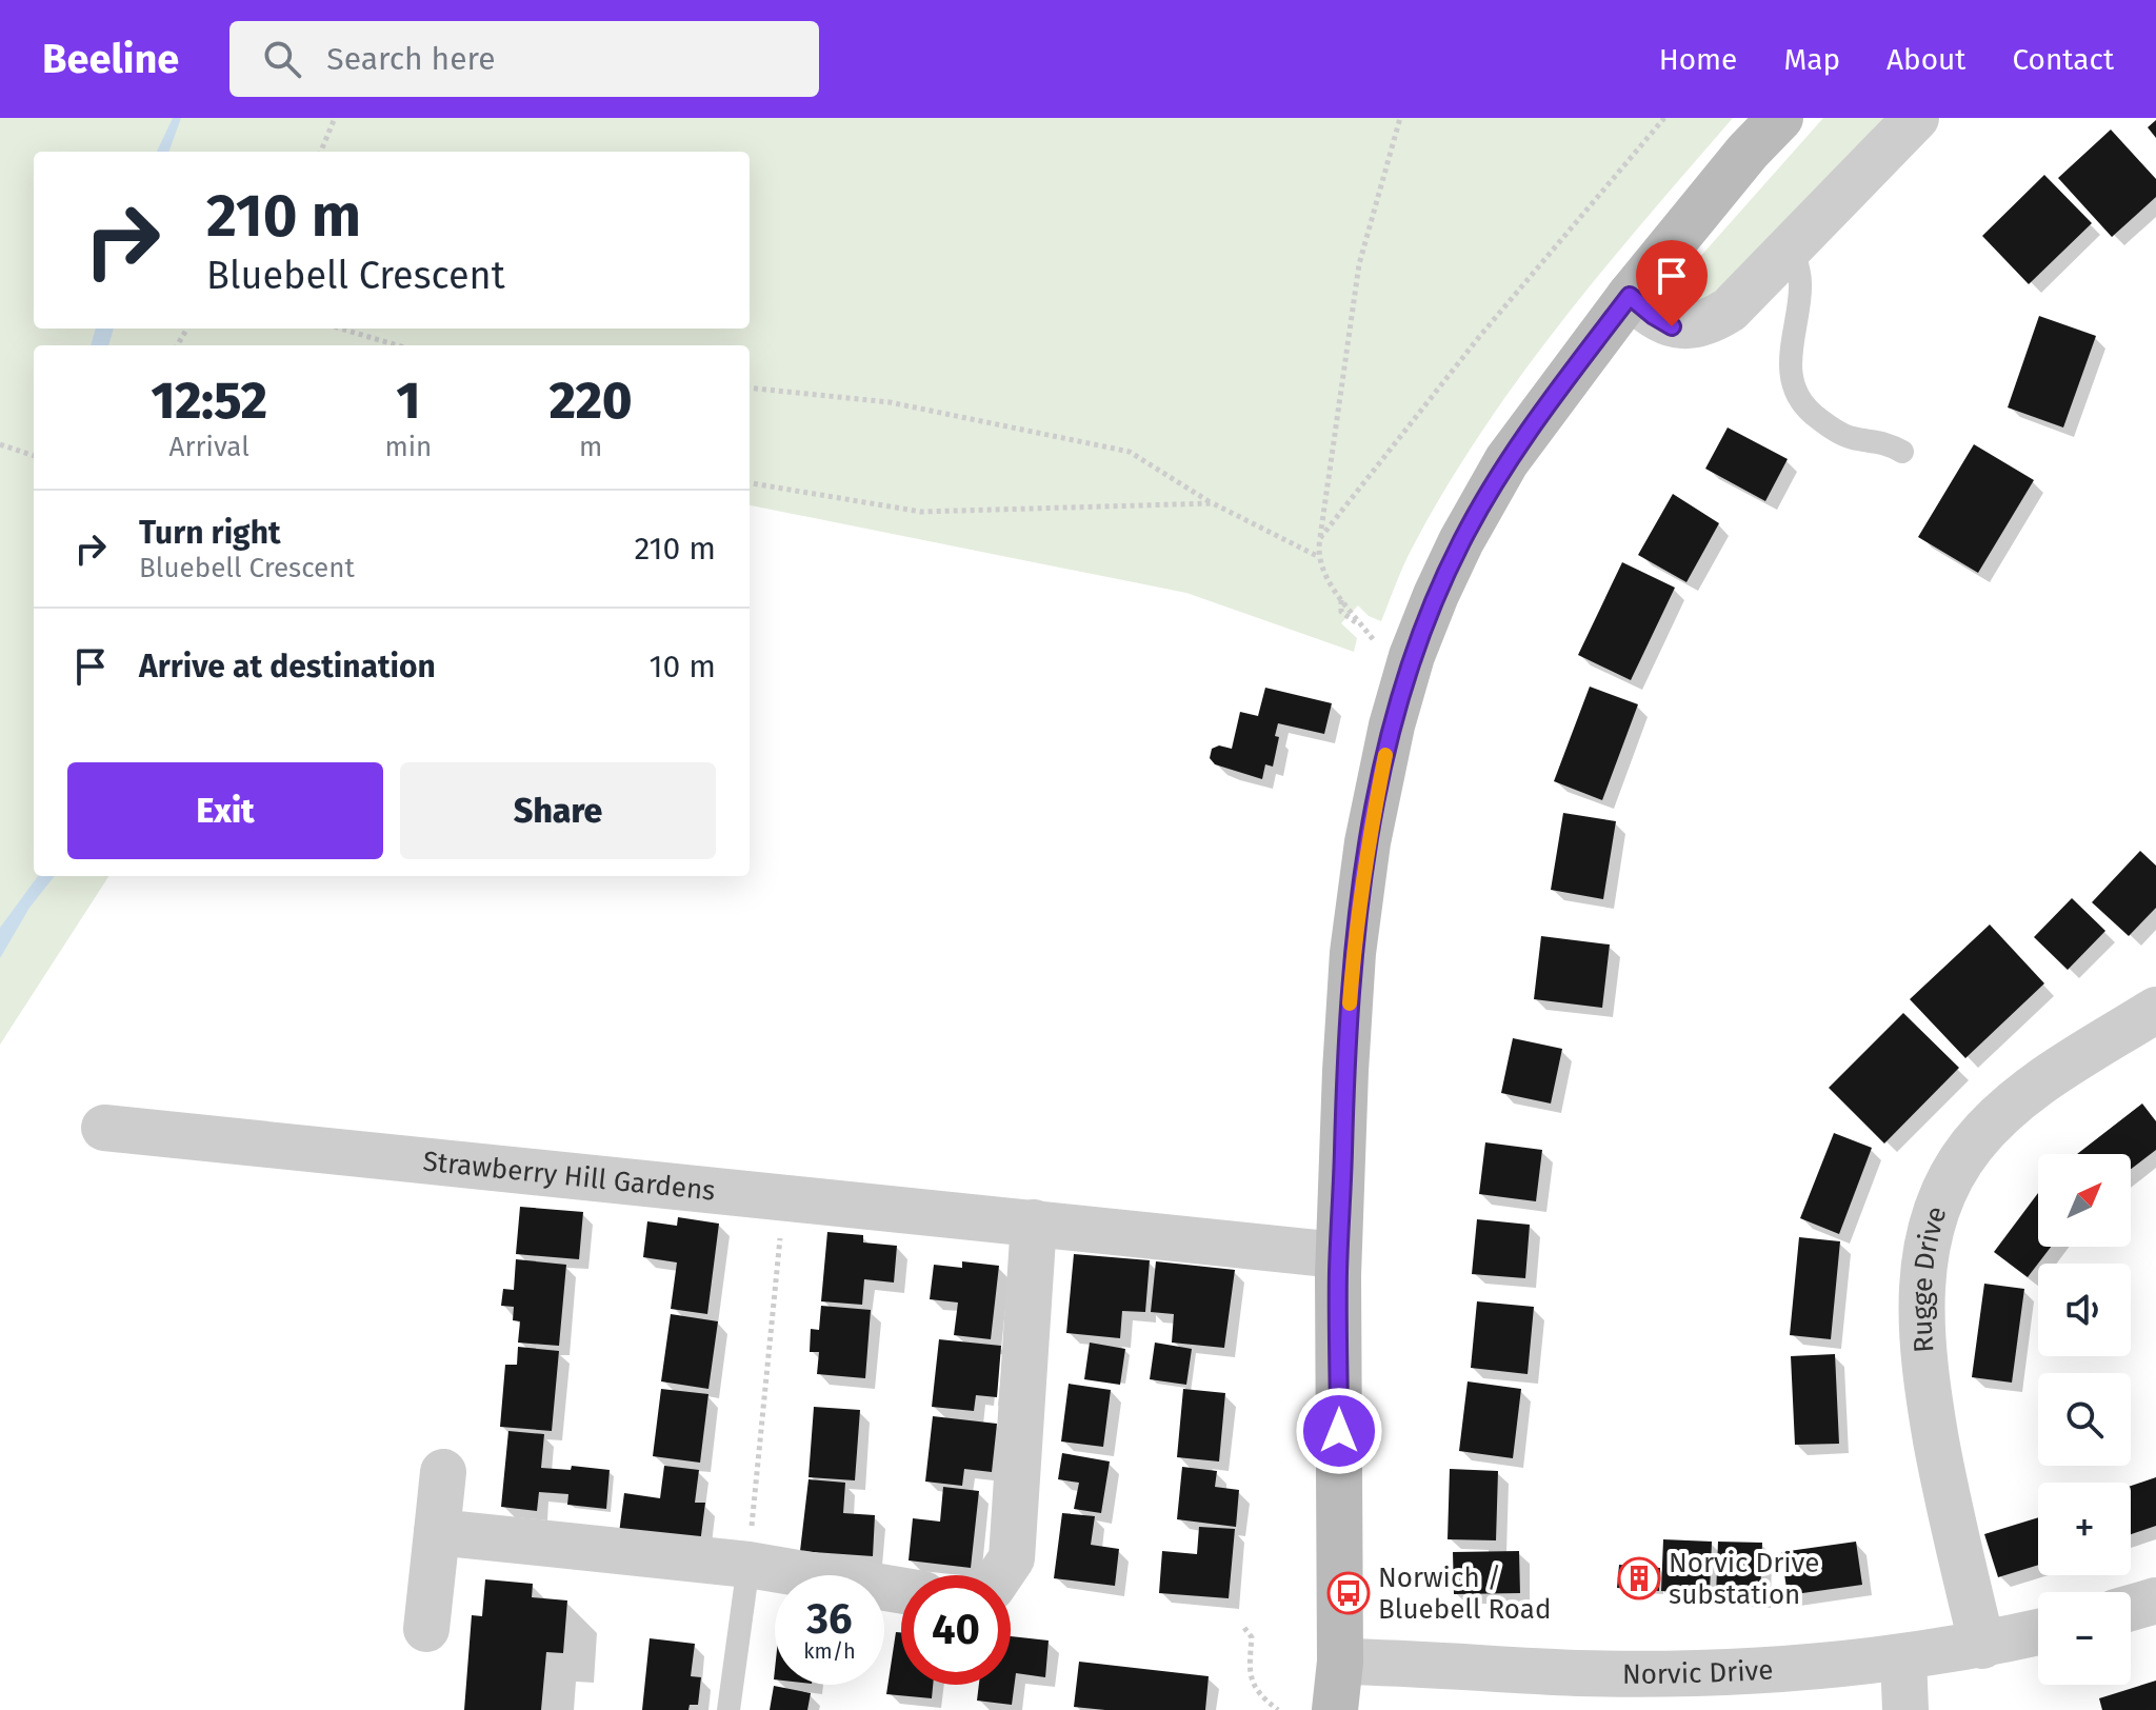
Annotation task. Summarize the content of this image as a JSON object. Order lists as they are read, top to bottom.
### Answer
{
  "streets": {
    "street": ["Strawberry Hill Gardens", "Rugge Drive", "Norvic Drive"]
  },
  "crossings": [
    ["Rugge Drive", "Norvic Drive"]
  ],
  "places": {
    "building": ["Norvic Drive substation"],
    "bus stop": ["Norwich / Bluebell Road"]
  },
  "north": "top right",
  "page": {
    "header": "Beeline",
    "search": "Search here",
    "nav": [
      "Home",
      "Map",
      "About",
      "Contact"
    ],
    "turn": ["210 m", "Bluebell Crescent"],
    "eta": [
      "12:52",
      "Arrival",
      "1",
      "min",
      "220",
      "m"
    ],
    "list": [
      {
        "name": "Turn right",
        "note": "Bluebell Crescent",
        "value": "210 m"
      },
      {
        "name": "Arrive at destination",
        "value": "10 m"
      }
    ],
    "buttons": ["Exit", "Share"],
    "map_buttons": ["+", "−"],
    "speed": "36 km/h",
    "limit": "40"
  }
}
